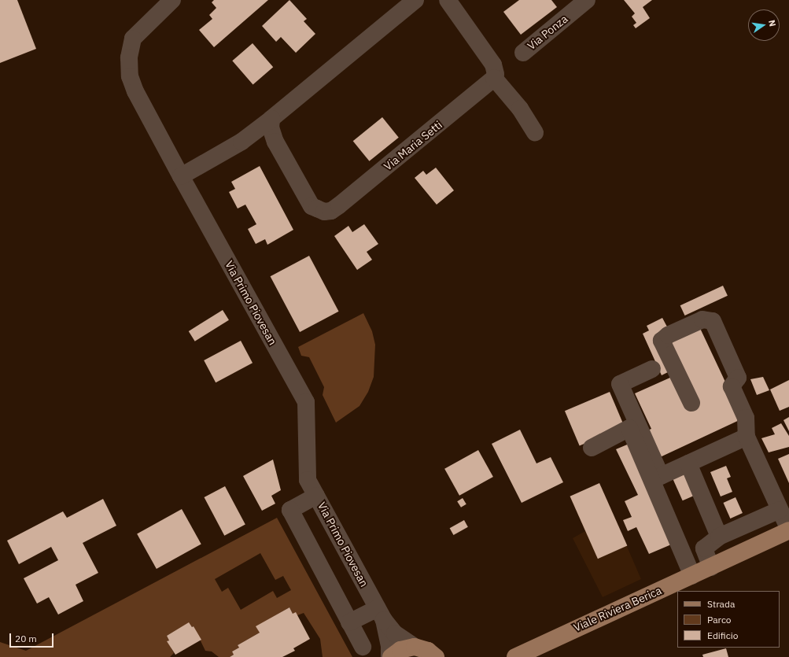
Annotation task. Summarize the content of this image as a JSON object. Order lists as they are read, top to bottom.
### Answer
{
  "streets": {
    "main road": ["Viale Riviera Berica"],
    "street": ["Via Ponza", "Via Maria Setti", "Via Primo Piovesan"]
  },
  "legend": ["Strada", "Parco", "Edificio"],
  "scale_bar": "20 m",
  "north": "right"
}
